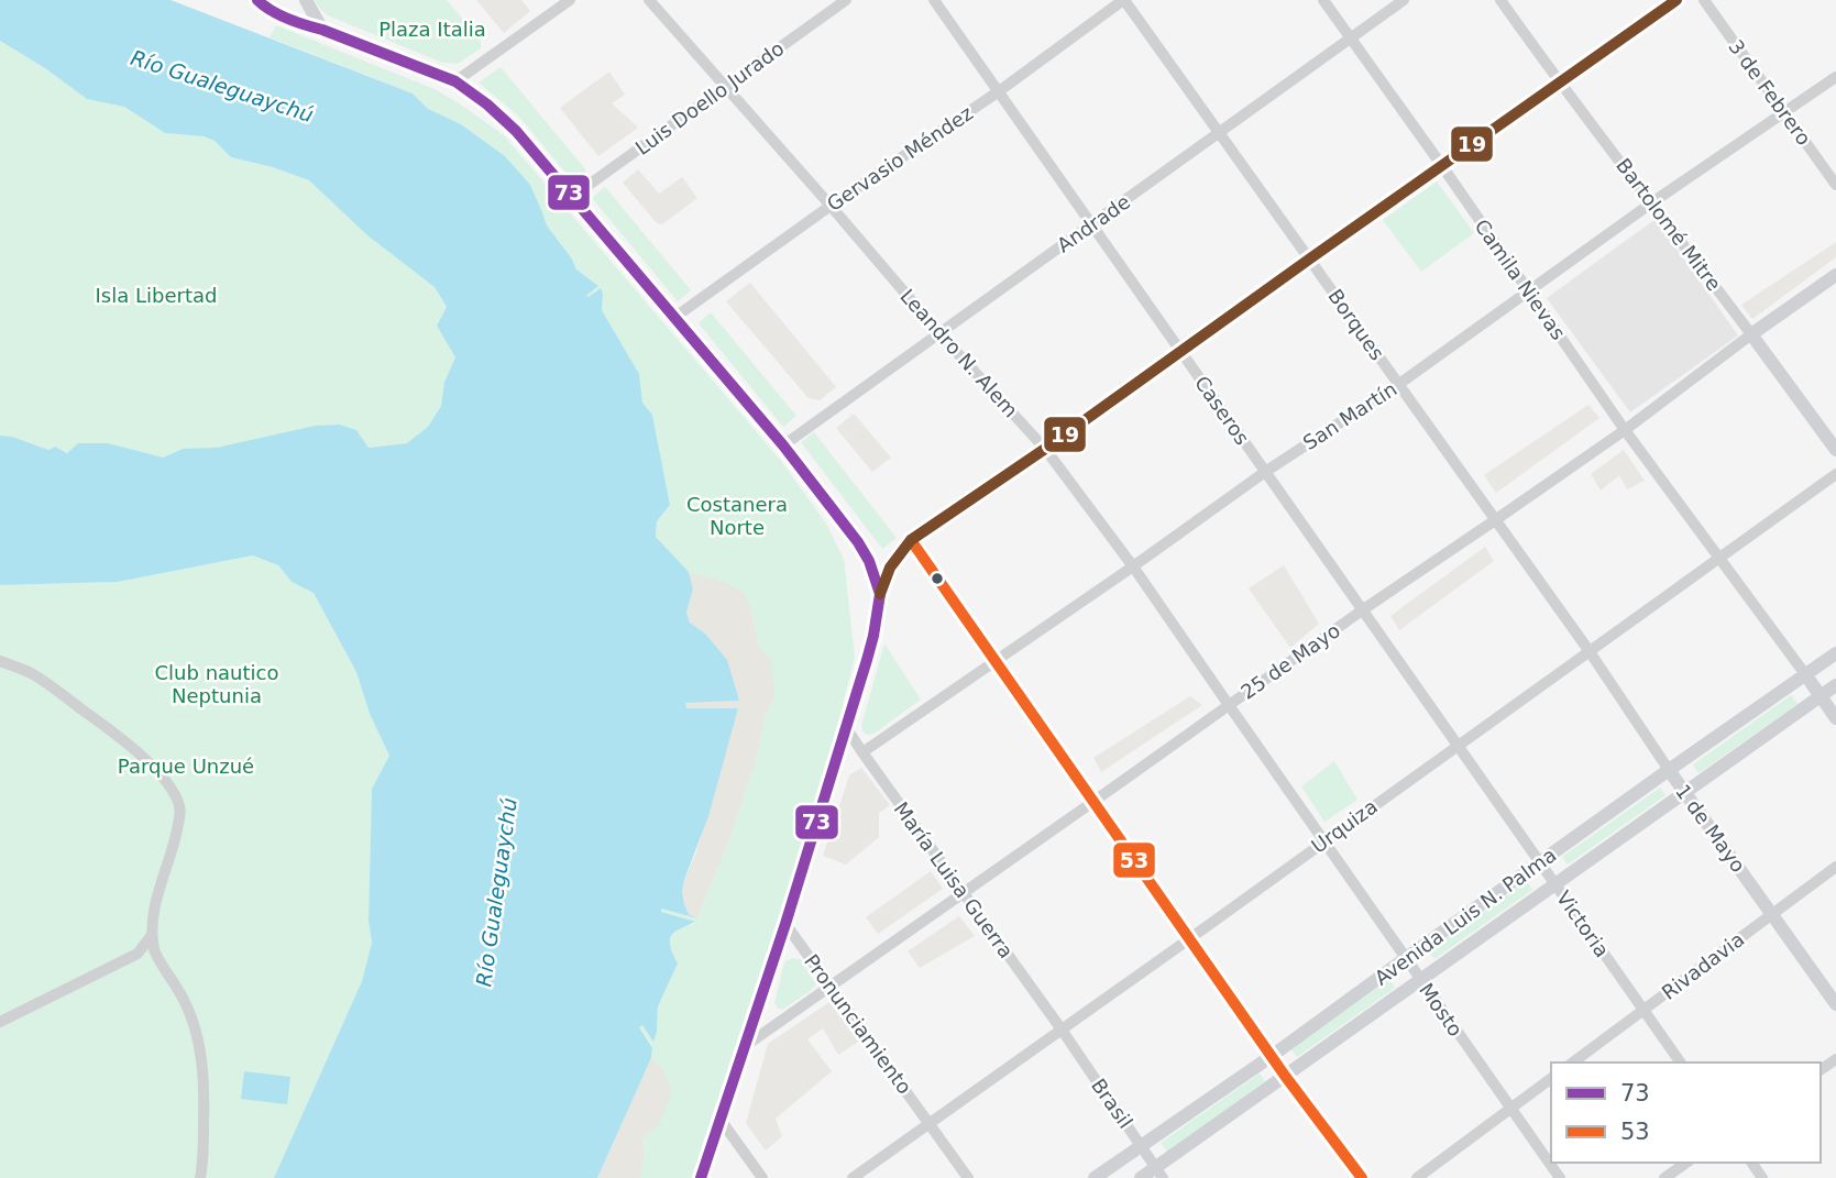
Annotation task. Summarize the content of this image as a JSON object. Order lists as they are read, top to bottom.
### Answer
{
  "streets": {
    "main road": [
      "Bartolomé Mitre",
      "25 de Mayo",
      "1 de Mayo",
      "Avenida Luis N. Palma"
    ],
    "street": [
      "3 de Febrero",
      "Luis Doello Jurado",
      "Gervasio Méndez",
      "Andrade",
      "Camila Nievas",
      "Borques",
      "Leandro N. Alem",
      "Caseros",
      "San Martín",
      "Urquiza",
      "María Luisa Guerra",
      "Victoria",
      "Rivadavia",
      "Mosto",
      "Pronunciamiento",
      "Brasil"
    ]
  },
  "crossings": [
    ["3 de Febrero", "San Martín"],
    ["Luis Doello Jurado", "Leandro N. Alem"],
    ["Gervasio Méndez", "Borques"],
    ["Gervasio Méndez", "Leandro N. Alem"],
    ["Gervasio Méndez", "Caseros"],
    ["Andrade", "Camila Nievas"],
    ["Andrade", "Borques"],
    ["Andrade", "Leandro N. Alem"],
    ["Andrade", "Caseros"],
    ["Bartolomé Mitre", "San Martín"],
    ["Bartolomé Mitre", "25 de Mayo"],
    ["Camila Nievas", "San Martín"],
    ["Camila Nievas", "25 de Mayo"],
    ["Camila Nievas", "Urquiza"],
    ["Camila Nievas", "Avenida Luis N. Palma"],
    ["Borques", "San Martín"],
    ["Borques", "25 de Mayo"],
    ["Borques", "Urquiza"],
    ["Borques", "1 de Mayo"],
    ["Leandro N. Alem", "San Martín"],
    ["Leandro N. Alem", "25 de Mayo"],
    ["Leandro N. Alem", "Urquiza"],
    ["Leandro N. Alem", "Mosto"],
    ["Caseros", "San Martín"],
    ["Caseros", "25 de Mayo"],
    ["Caseros", "Urquiza"],
    ["Caseros", "Victoria"],
    ["San Martín", "María Luisa Guerra"],
    ["25 de Mayo", "María Luisa Guerra"],
    ["25 de Mayo", "Pronunciamiento"],
    ["Urquiza", "1 de Mayo"],
    ["Urquiza", "María Luisa Guerra"],
    ["Urquiza", "Victoria"],
    ["Urquiza", "Mosto"],
    ["Urquiza", "Pronunciamiento"],
    ["Urquiza", "Brasil"],
    ["1 de Mayo", "Avenida Luis N. Palma"],
    ["1 de Mayo", "Rivadavia"],
    ["María Luisa Guerra", "Brasil"],
    ["Avenida Luis N. Palma", "Victoria"],
    ["Avenida Luis N. Palma", "Mosto"],
    ["Avenida Luis N. Palma", "Brasil"],
    ["Victoria", "Rivadavia"]
  ],
  "water": ["Río Gualeguaychú"],
  "parks": [
    "Plaza Italia",
    "Isla Libertad",
    "Costanera Norte",
    "Club nautico Neptunia",
    "Parque Unzué"
  ],
  "lines": ["transit line 73", "transit line 19", "transit line 53"],
  "legend": ["73", "53"]
}
